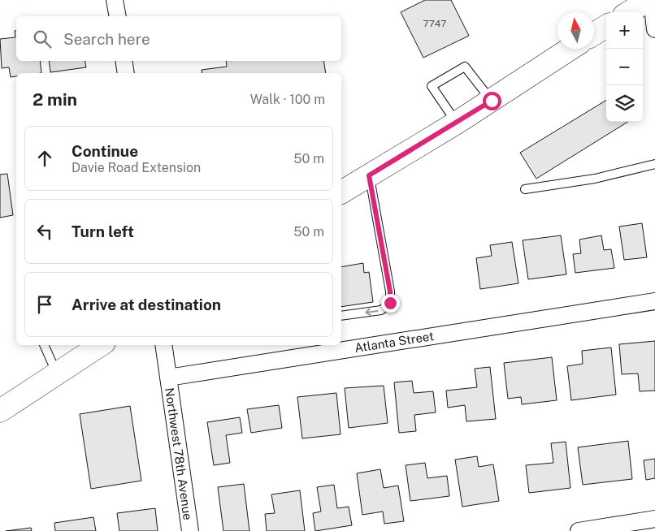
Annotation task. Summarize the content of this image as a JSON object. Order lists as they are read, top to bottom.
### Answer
{
  "streets": {
    "street": ["Atlanta Street", "Northwest 78th Avenue"]
  },
  "crossings": [
    ["Atlanta Street", "Northwest 78th Avenue"]
  ],
  "house_numbers": ["7747"],
  "north": "top",
  "page": {
    "map_buttons": ["+", "−"],
    "search": "Search here",
    "heading": ["2 min", "Walk · 100 m"],
    "list": [
      ["Continue", "Davie Road Extension", "50 m"],
      ["Turn left", "50 m"],
      "Arrive at destination"
    ]
  }
}
